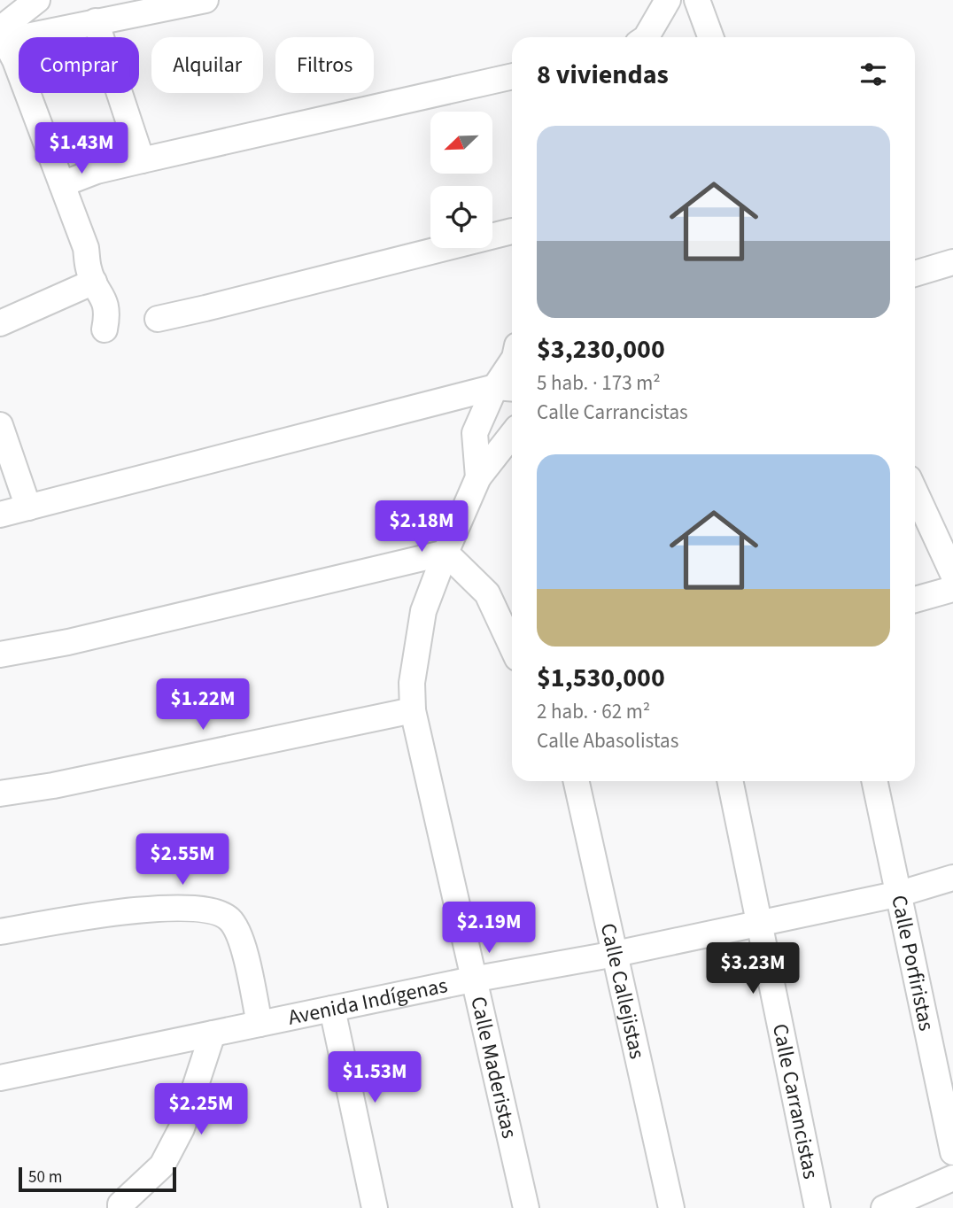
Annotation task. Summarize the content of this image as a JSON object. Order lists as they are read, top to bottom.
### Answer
{
  "streets": {
    "street": [
      "Calle Porfiristas",
      "Calle Callejistas",
      "Avenida Indígenas",
      "Calle Maderistas",
      "Calle Carrancistas"
    ]
  },
  "crossings": [
    ["Calle Porfiristas", "Avenida Indígenas"],
    ["Calle Callejistas", "Avenida Indígenas"],
    ["Avenida Indígenas", "Calle Maderistas"],
    ["Avenida Indígenas", "Calle Carrancistas"]
  ],
  "scale_bar": "50 m",
  "north": "bottom left",
  "page": {
    "chip": ["Comprar", "Alquilar", "Filtros"],
    "heading": "8 viviendas",
    "list": [
      {
        "name": "$3,230,000",
        "note": "5 hab. · 173 m² · Calle Carrancistas"
      },
      {
        "name": "$1,530,000",
        "note": "2 hab. · 62 m² · Calle Abasolistas"
      }
    ],
    "price": [
      "$1.43M",
      "$2.18M",
      "$1.22M",
      "$2.55M",
      "$2.19M",
      "$3.23M",
      "$1.53M",
      "$2.25M"
    ],
    "scale": "50 m"
  }
}
